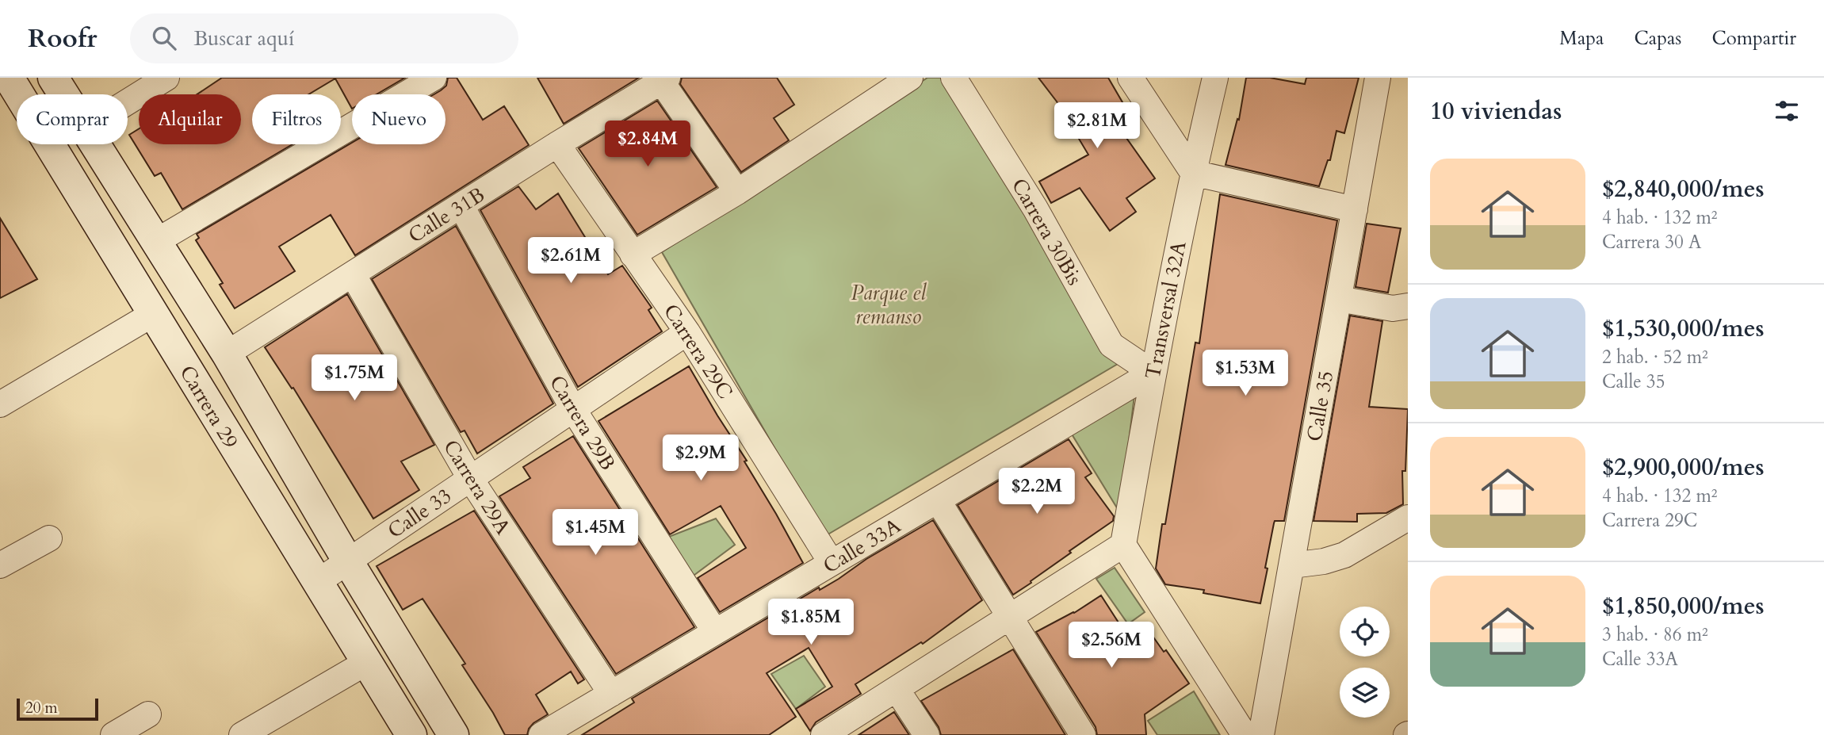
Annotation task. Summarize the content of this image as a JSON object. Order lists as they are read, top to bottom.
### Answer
{
  "streets": {
    "main road": ["Carrera 29"],
    "street": [
      "Calle 31B",
      "Carrera 30Bis",
      "Transversal 32A",
      "Carrera 29C",
      "Calle 35",
      "Carrera 29B",
      "Carrera 29A",
      "Calle 33",
      "Calle 33A"
    ]
  },
  "crossings": [
    ["Calle 31B", "Carrera 29C"],
    ["Calle 31B", "Carrera 29"],
    ["Calle 31B", "Carrera 29B"],
    ["Calle 31B", "Carrera 29A"],
    ["Carrera 30Bis", "Transversal 32A"],
    ["Carrera 30Bis", "Calle 33A"],
    ["Transversal 32A", "Calle 33A"],
    ["Carrera 29C", "Calle 33"],
    ["Carrera 29C", "Calle 33A"],
    ["Carrera 29", "Calle 33"],
    ["Carrera 29B", "Calle 33"],
    ["Carrera 29B", "Calle 33A"],
    ["Carrera 29A", "Calle 33"],
    ["Carrera 29A", "Calle 33A"]
  ],
  "parks": ["Parque el remanso"],
  "scale_bar": "20 m",
  "page": {
    "header": "Roofr",
    "search": "Buscar aquí",
    "nav": ["Mapa", "Capas", "Compartir"],
    "heading": "10 viviendas",
    "chip": [
      "Comprar",
      "Alquilar",
      "Filtros",
      "Nuevo"
    ],
    "price": [
      "$2.81M",
      "$2.84M",
      "$2.61M",
      "$1.53M",
      "$1.75M",
      "$2.9M",
      "$2.2M",
      "$1.45M",
      "$1.85M",
      "$2.56M"
    ],
    "list": [
      {
        "name": "$2,840,000/mes",
        "note": "4 hab. · 132 m² · Carrera 30 A"
      },
      {
        "name": "$1,530,000/mes",
        "note": "2 hab. · 52 m² · Calle 35"
      },
      {
        "name": "$2,900,000/mes",
        "note": "4 hab. · 132 m² · Carrera 29C"
      },
      {
        "name": "$1,850,000/mes",
        "note": "3 hab. · 86 m² · Calle 33A"
      }
    ],
    "scale": "20 m"
  }
}
